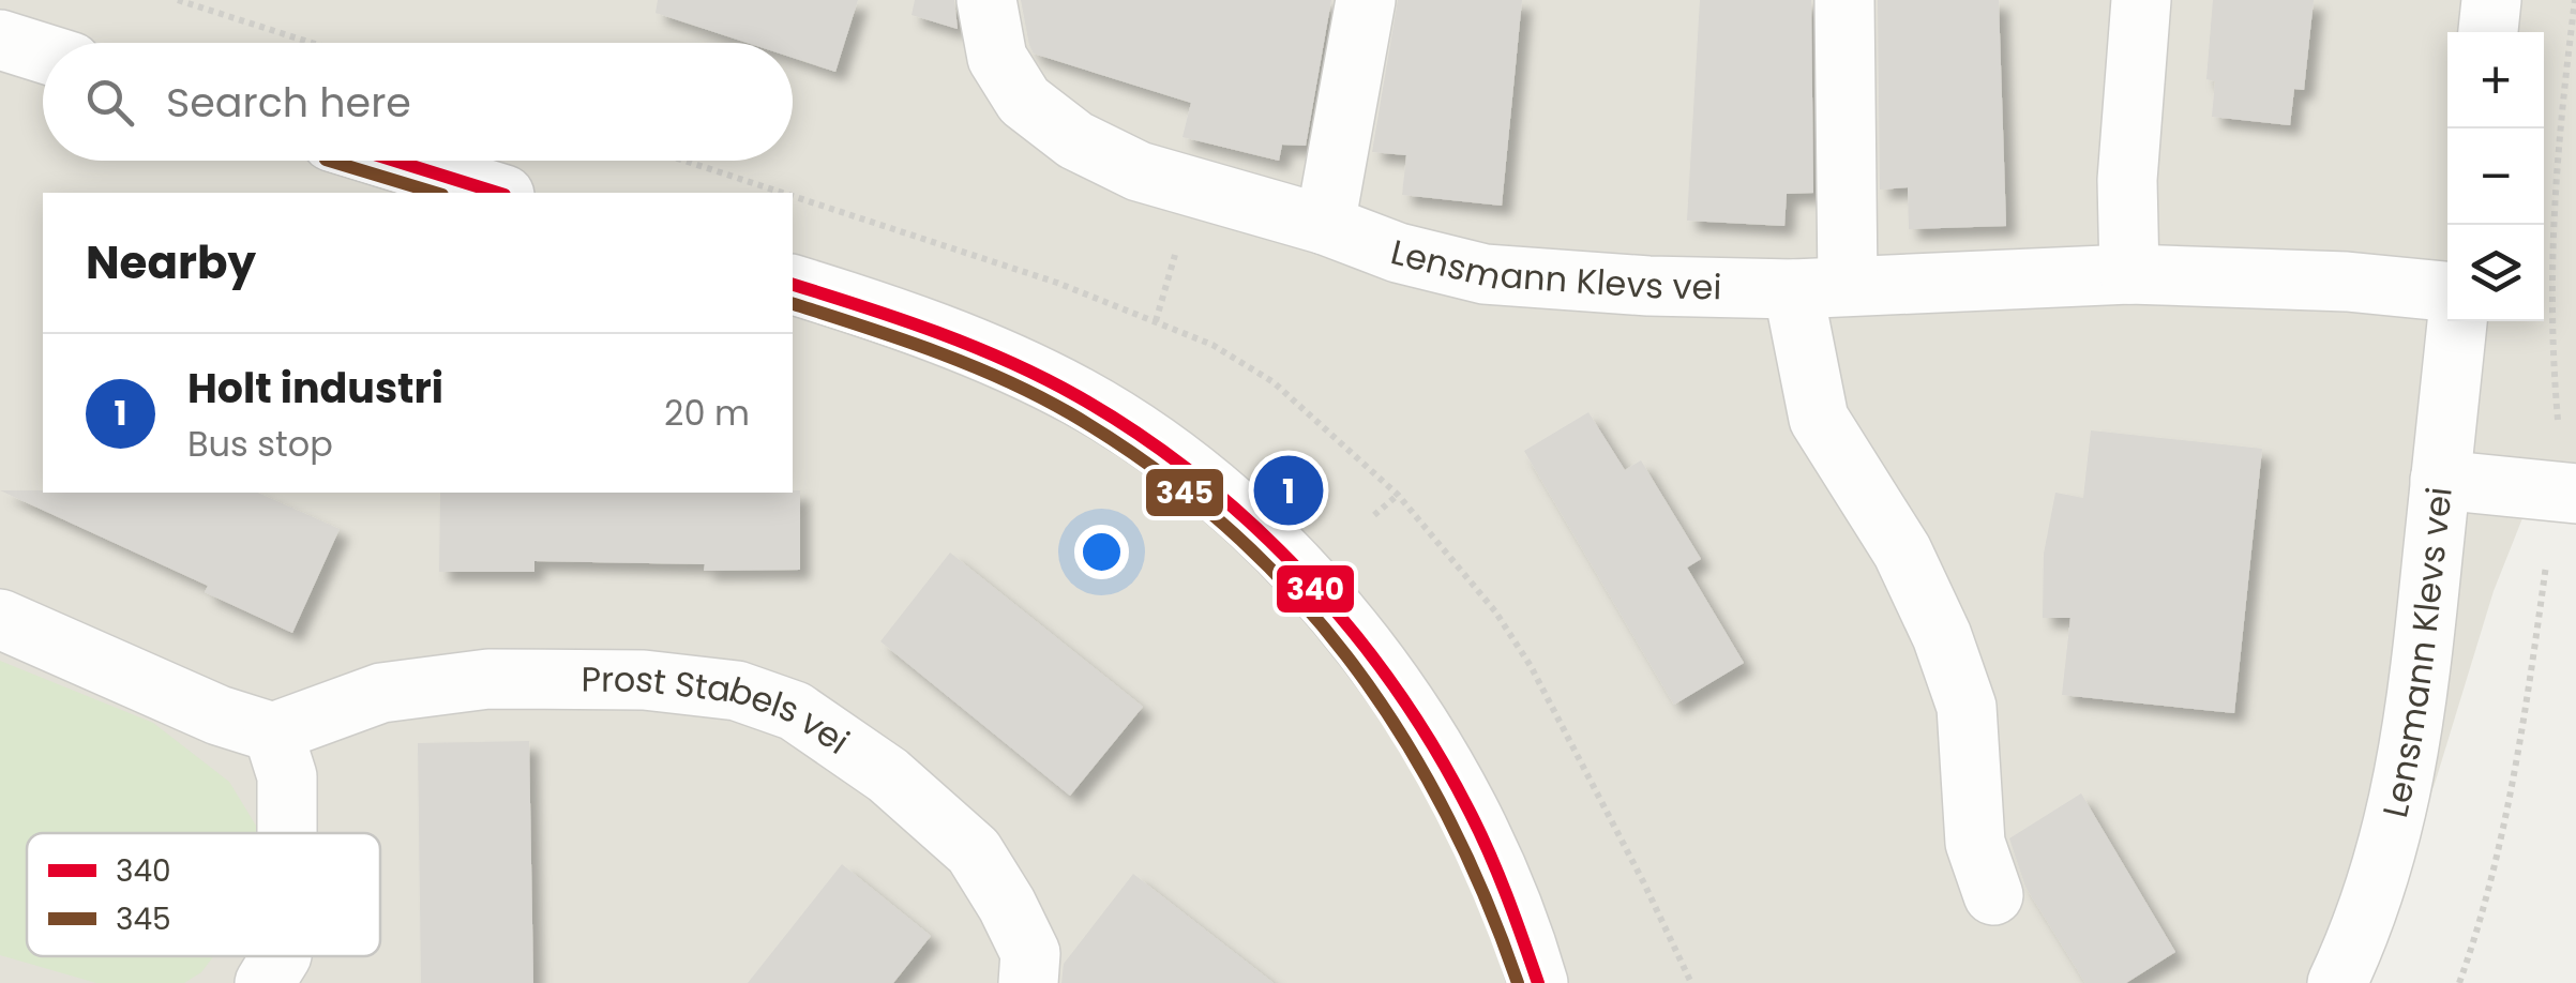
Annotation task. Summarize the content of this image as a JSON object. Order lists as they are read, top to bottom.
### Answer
{
  "streets": {
    "street": ["Lensmann Klevs vei", "Prost Stabels vei"]
  },
  "lines": ["transit line 340", "transit line 345"],
  "legend": ["340", "345"],
  "page": {
    "map_buttons": ["+", "−"],
    "search": "Search here",
    "heading": "Nearby",
    "list": [
      {
        "mark": "1",
        "name": "Holt industri",
        "note": "Bus stop",
        "value": "20 m"
      }
    ],
    "pins": "1"
  }
}
